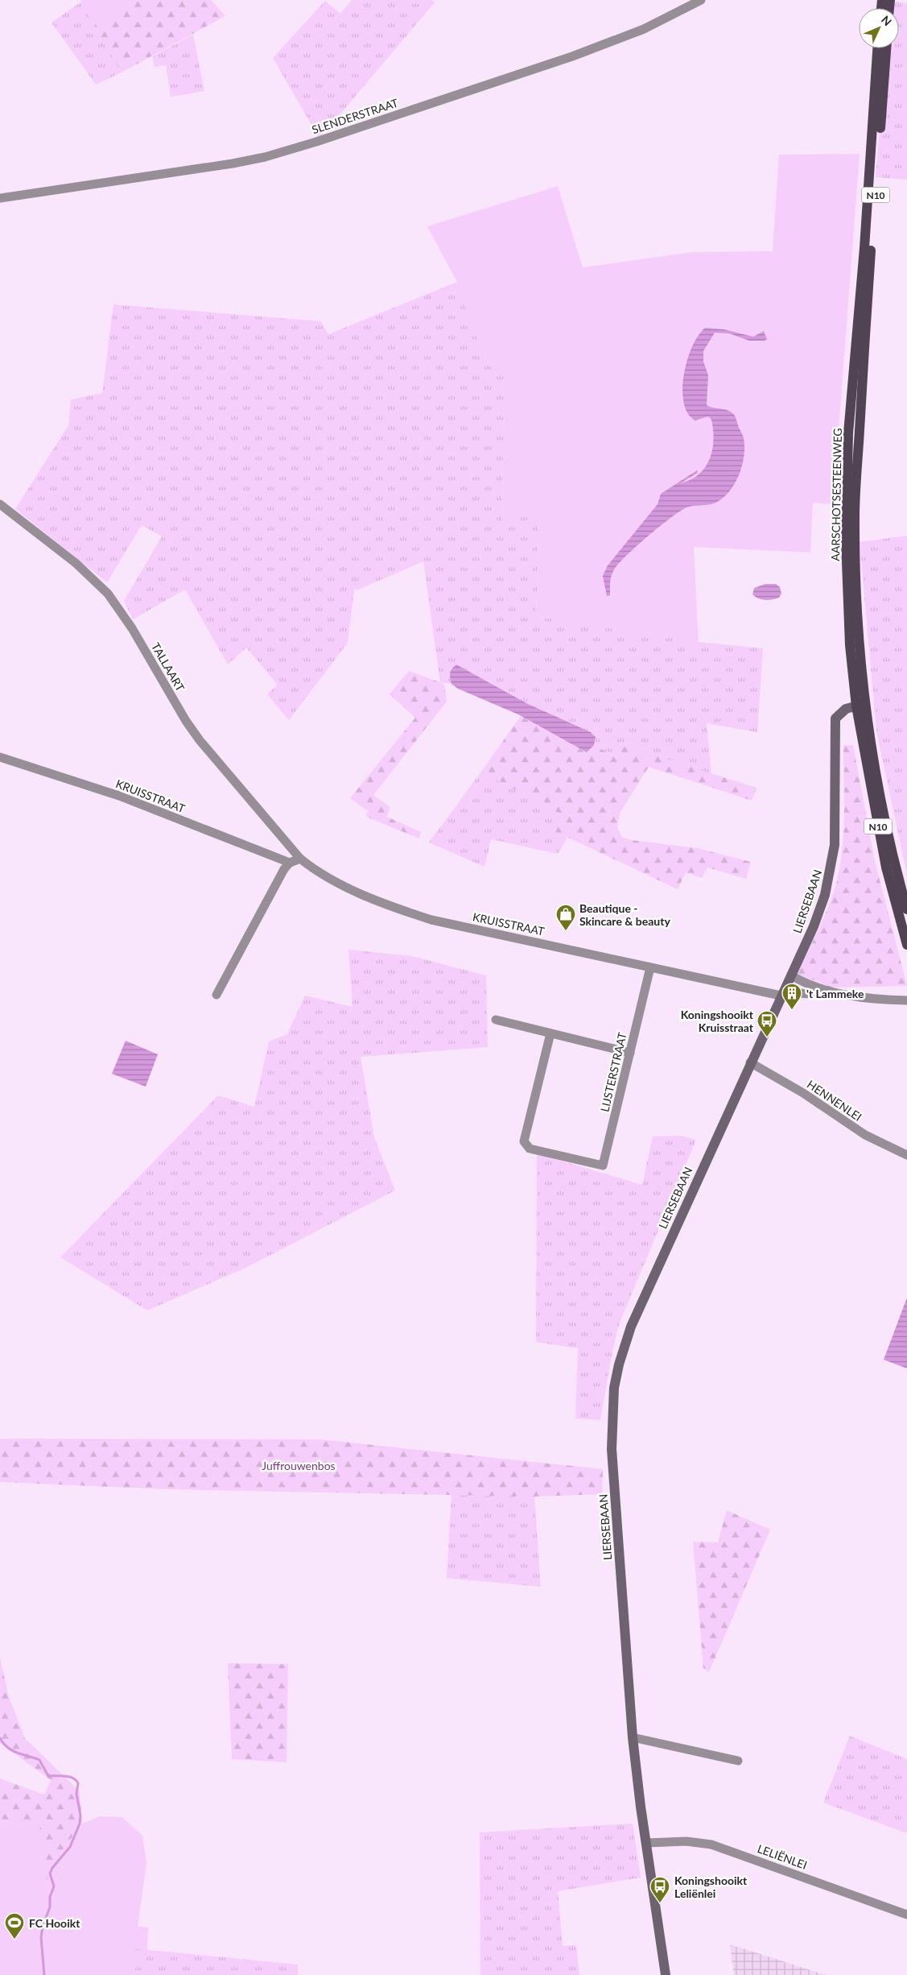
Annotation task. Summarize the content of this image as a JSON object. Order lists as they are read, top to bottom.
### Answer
{
  "streets": {
    "main road": ["N10", "AARSCHOTSESTEENWEG"],
    "street": [
      "SLENDERSTRAAT",
      "TALLAART",
      "KRUISSTRAAT",
      "LIERSEBAAN",
      "LIJSTERSTRAAT",
      "HENNENLEI",
      "LELIËNLEI"
    ]
  },
  "crossings": [
    ["AARSCHOTSESTEENWEG", "LIERSEBAAN"],
    ["TALLAART", "KRUISSTRAAT"],
    ["KRUISSTRAAT", "LIERSEBAAN"],
    ["KRUISSTRAAT", "LIJSTERSTRAAT"],
    ["LIERSEBAAN", "HENNENLEI"],
    ["LIERSEBAAN", "LELIËNLEI"]
  ],
  "parks": ["Juffrouwenbos"],
  "places": {
    "shop": ["Beautique - Skincare & beauty"],
    "building": ["'t Lammeke"],
    "bus stop": ["Koningshooikt Kruisstraat", "Koningshooikt Leliënlei"],
    "sports": ["FC Hooikt"]
  },
  "north": "top right"
}
